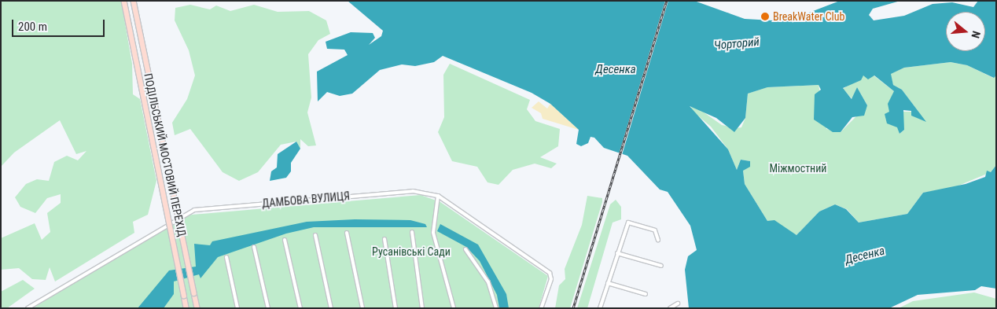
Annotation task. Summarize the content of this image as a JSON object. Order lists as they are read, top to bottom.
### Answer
{
  "streets": {
    "main road": ["ПОДІЛЬСЬКИЙ МОСТОВИЙ ПЕРЕХІД"],
    "street": ["ДАМБОВА ВУЛИЦЯ"]
  },
  "water": ["Чорторий", "Десенка"],
  "parks": ["Міжмостний", "Русанівські Сади"],
  "places": ["BreakWater Club"],
  "scale_bar": "200 m",
  "north": "right"
}
